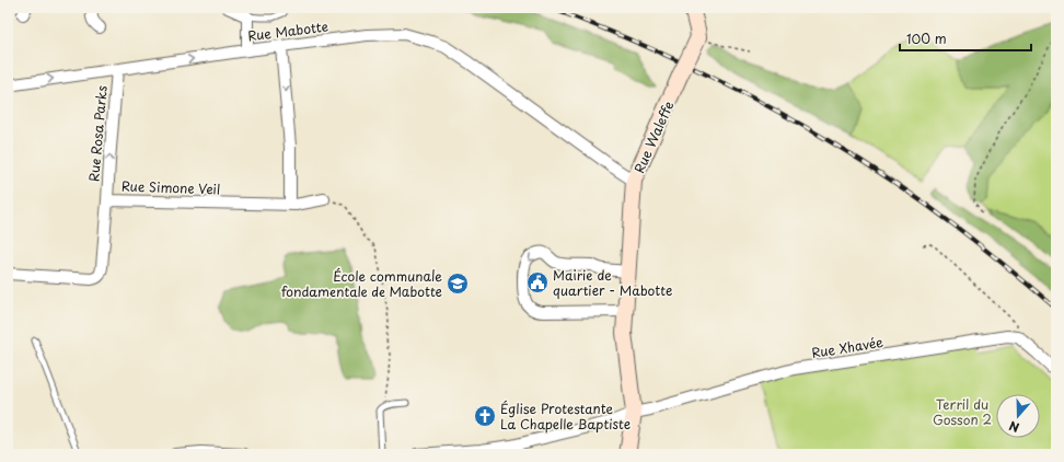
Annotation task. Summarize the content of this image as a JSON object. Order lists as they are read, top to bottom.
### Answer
{
  "streets": {
    "street": [
      "Rue Mabotte",
      "Rue Rosa Parks",
      "Rue Waleffe",
      "Rue Simone Veil",
      "Rue Xhavée"
    ]
  },
  "crossings": [
    ["Rue Mabotte", "Rue Rosa Parks"],
    ["Rue Mabotte", "Rue Waleffe"],
    ["Rue Rosa Parks", "Rue Simone Veil"],
    ["Rue Waleffe", "Rue Xhavée"]
  ],
  "one_way": ["Rue Mabotte", "Rue Rosa Parks"],
  "parks": ["Terril du Gosson 2"],
  "places": {
    "public building": ["Mairie de quartier - Mabotte"],
    "school or university": ["École communale fondamentale de Mabotte"],
    "church": ["Église Protestante La Chapelle Baptiste"]
  },
  "scale_bar": "100 m",
  "north": "bottom"
}
